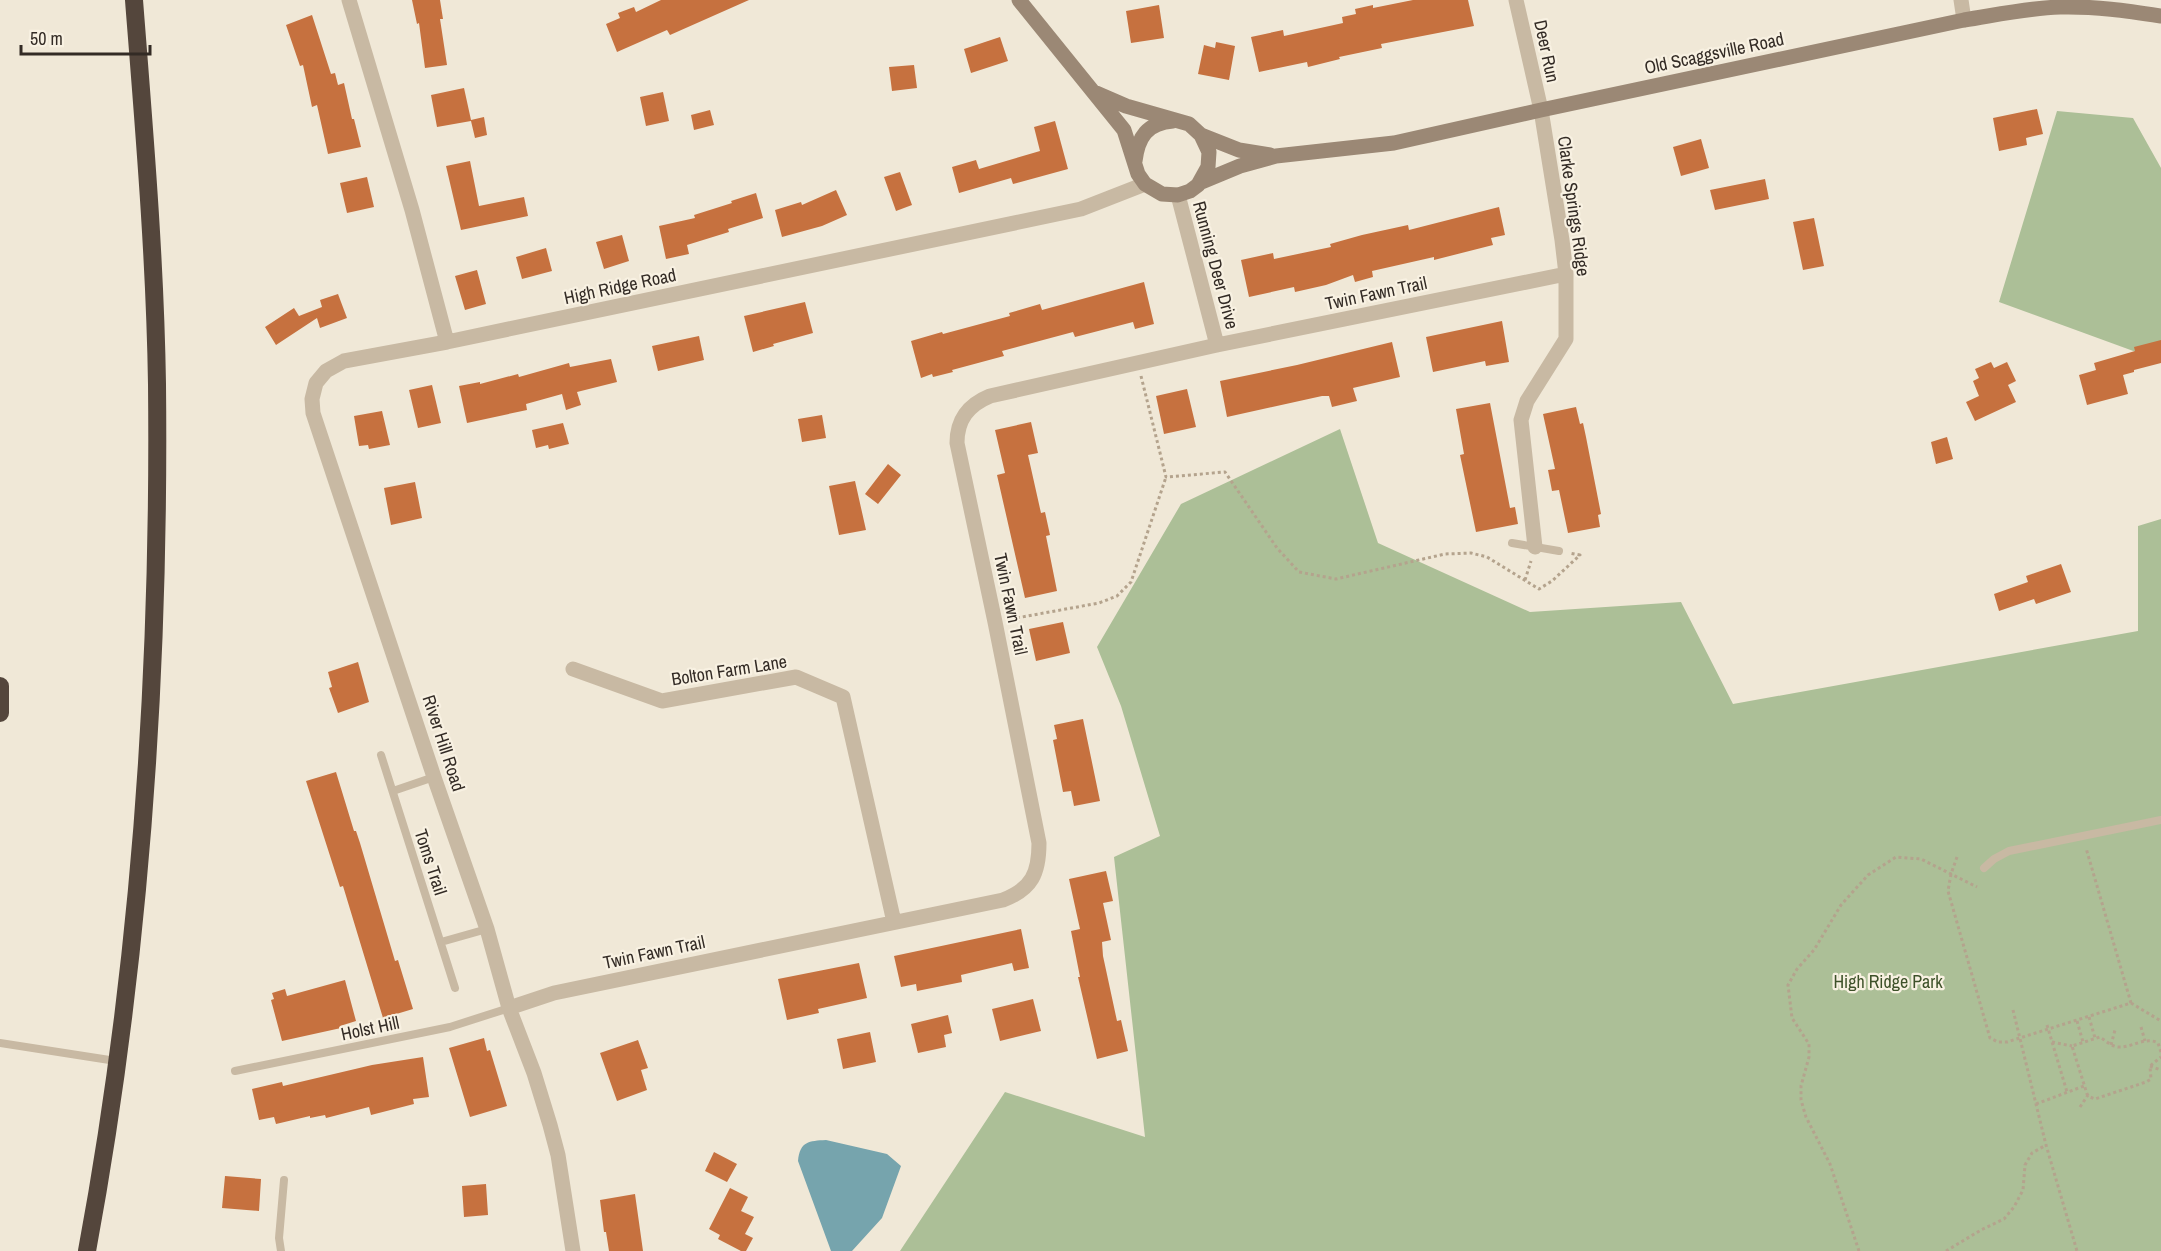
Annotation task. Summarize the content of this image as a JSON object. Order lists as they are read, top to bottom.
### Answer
{
  "streets": {
    "street": [
      "Deer Run",
      "Old Scaggsville Road",
      "Clarke Springs Ridge",
      "Running Deer Drive",
      "High Ridge Road",
      "Twin Fawn Trail",
      "Bolton Farm Lane",
      "River Hill Road"
    ],
    "lane": ["Toms Trail", "Holst Hill"]
  },
  "crossings": [
    ["Deer Run", "Old Scaggsville Road"],
    ["Deer Run", "Clarke Springs Ridge"],
    ["Old Scaggsville Road", "Clarke Springs Ridge"],
    ["Old Scaggsville Road", "Running Deer Drive"],
    ["Old Scaggsville Road", "High Ridge Road"],
    ["Clarke Springs Ridge", "Twin Fawn Trail"],
    ["Running Deer Drive", "High Ridge Road"],
    ["Running Deer Drive", "Twin Fawn Trail"],
    ["High Ridge Road", "River Hill Road"],
    ["Twin Fawn Trail", "Bolton Farm Lane"],
    ["Twin Fawn Trail", "River Hill Road"],
    ["Twin Fawn Trail", "Holst Hill"],
    ["River Hill Road", "Holst Hill"]
  ],
  "parks": ["High Ridge Park"],
  "scale_bar": "50 m"
}
